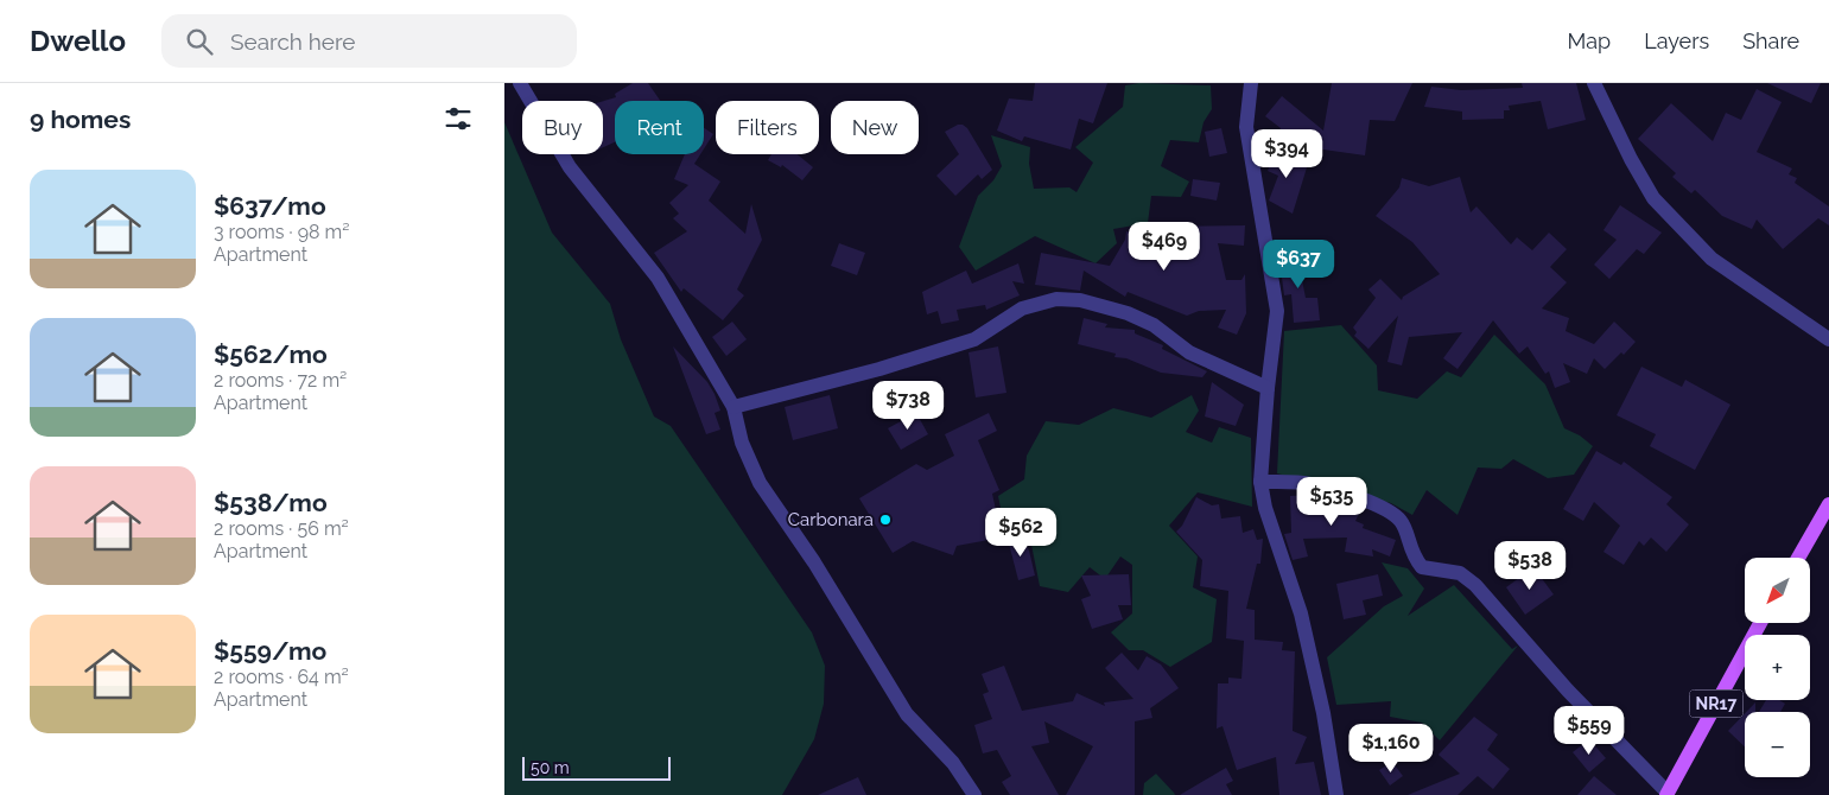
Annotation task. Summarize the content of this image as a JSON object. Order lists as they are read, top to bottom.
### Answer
{
  "streets": {
    "main road": ["NR17"]
  },
  "places": ["Carbonara"],
  "scale_bar": "50 m",
  "north": "bottom left",
  "page": {
    "header": "Dwello",
    "search": "Search here",
    "nav": ["Map", "Layers", "Share"],
    "heading": "9 homes",
    "chip": [
      "Buy",
      "Rent",
      "Filters",
      "New"
    ],
    "price": [
      "$394",
      "$469",
      "$637",
      "$738",
      "$535",
      "$562",
      "$538",
      "$559",
      "$1,160"
    ],
    "list": [
      {
        "name": "$637/mo",
        "note": "3 rooms · 98 m² · Apartment"
      },
      {
        "name": "$562/mo",
        "note": "2 rooms · 72 m² · Apartment"
      },
      {
        "name": "$538/mo",
        "note": "2 rooms · 56 m² · Apartment"
      },
      {
        "name": "$559/mo",
        "note": "2 rooms · 64 m² · Apartment"
      }
    ],
    "map_buttons": ["+", "−"],
    "scale": "50 m"
  }
}
